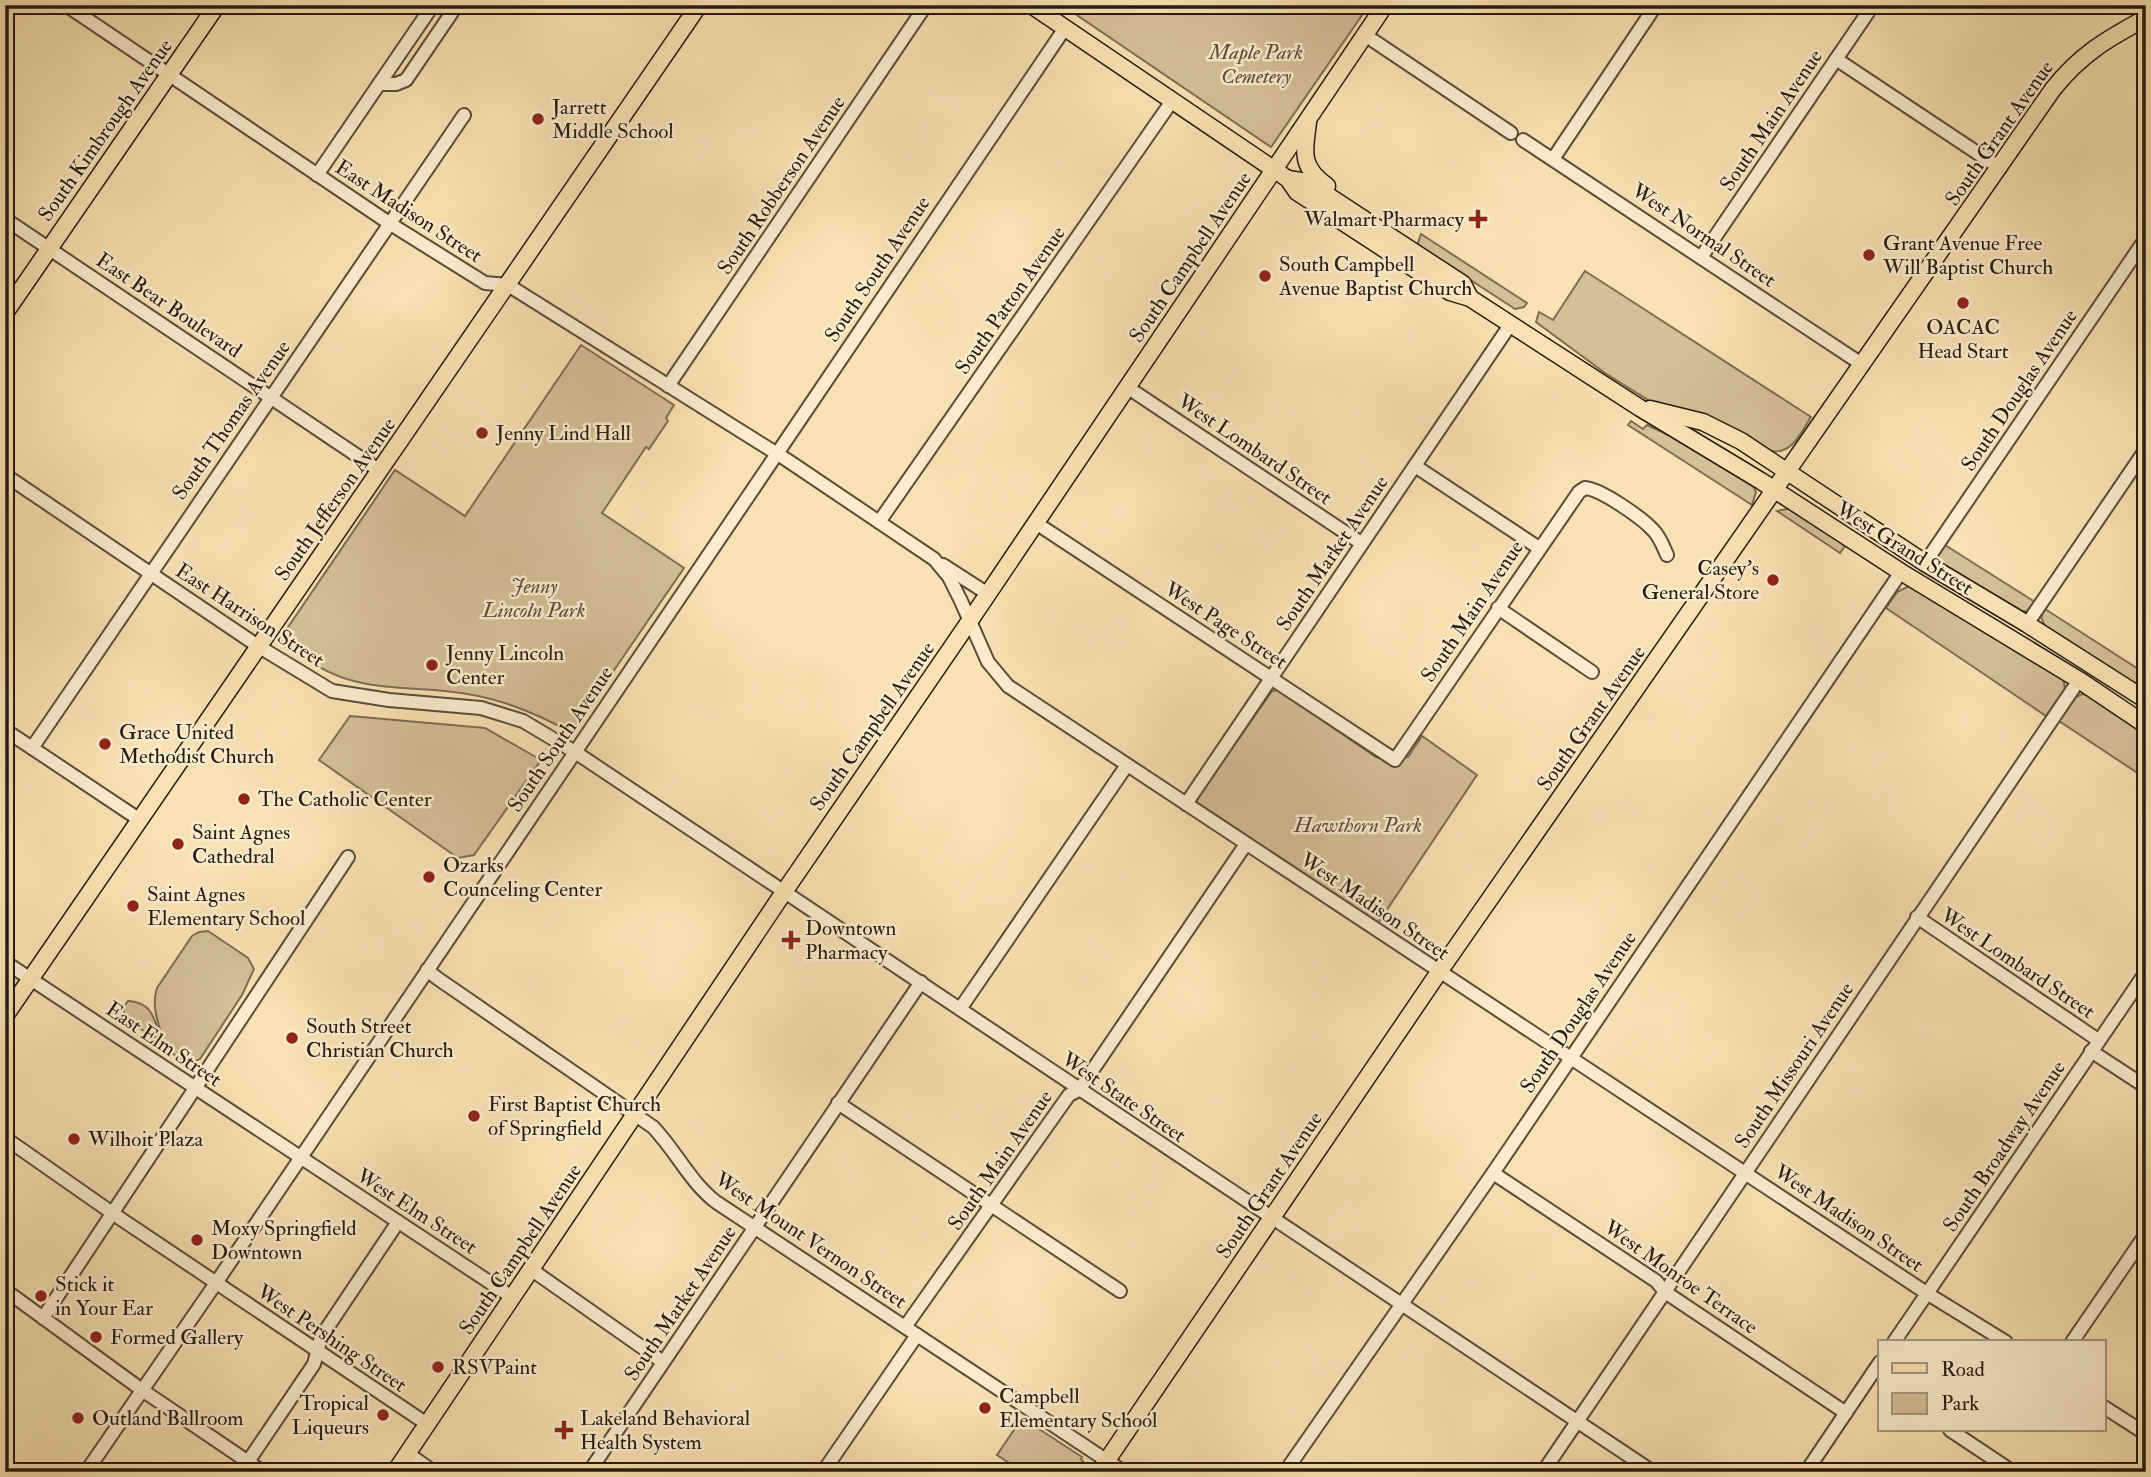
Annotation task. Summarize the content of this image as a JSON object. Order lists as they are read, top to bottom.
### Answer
{
  "streets": {
    "main road": [
      "South Kimbrough Avenue",
      "South Grant Avenue",
      "South Campbell Avenue",
      "South Jefferson Avenue",
      "West Grand Street"
    ],
    "street": [
      "South Main Avenue",
      "South Robberson Avenue",
      "East Madison Street",
      "West Normal Street",
      "South South Avenue",
      "South Patton Avenue",
      "East Bear Boulevard",
      "South Douglas Avenue",
      "South Thomas Avenue",
      "West Lombard Street",
      "South Market Avenue",
      "East Harrison Street",
      "West Page Street",
      "West Madison Street",
      "East Elm Street",
      "South Missouri Avenue",
      "West State Street",
      "South Broadway Avenue",
      "West Elm Street",
      "West Mount Vernon Street",
      "West Monroe Terrace",
      "West Pershing Street"
    ]
  },
  "crossings": [
    ["South Main Avenue", "West Normal Street"],
    ["South Main Avenue", "West Page Street"],
    ["South Main Avenue", "West Madison Street"],
    ["South Main Avenue", "West State Street"],
    ["South Main Avenue", "West Mount Vernon Street"],
    ["South Kimbrough Avenue", "East Madison Street"],
    ["South Kimbrough Avenue", "East Bear Boulevard"],
    ["South Grant Avenue", "West Normal Street"],
    ["South Grant Avenue", "West Grand Street"],
    ["South Grant Avenue", "West Madison Street"],
    ["South Grant Avenue", "West State Street"],
    ["South Grant Avenue", "West Mount Vernon Street"],
    ["South Robberson Avenue", "East Madison Street"],
    ["East Madison Street", "South South Avenue"],
    ["East Madison Street", "South Thomas Avenue"],
    ["East Madison Street", "South Jefferson Avenue"],
    ["East Madison Street", "West Madison Street"],
    ["South Campbell Avenue", "West Lombard Street"],
    ["South Campbell Avenue", "West Grand Street"],
    ["South Campbell Avenue", "West Page Street"],
    ["South Campbell Avenue", "West Madison Street"],
    ["South Campbell Avenue", "West State Street"],
    ["South Campbell Avenue", "West Elm Street"],
    ["South Campbell Avenue", "West Mount Vernon Street"],
    ["South Campbell Avenue", "West Pershing Street"],
    ["South South Avenue", "West Grand Street"],
    ["South South Avenue", "East Harrison Street"],
    ["South South Avenue", "West Madison Street"],
    ["South South Avenue", "East Elm Street"],
    ["South South Avenue", "West State Street"],
    ["South South Avenue", "West Elm Street"],
    ["South South Avenue", "West Mount Vernon Street"],
    ["South South Avenue", "West Pershing Street"],
    ["South Patton Avenue", "West Grand Street"],
    ["South Patton Avenue", "West Madison Street"],
    ["East Bear Boulevard", "South Thomas Avenue"],
    ["East Bear Boulevard", "South Jefferson Avenue"],
    ["South Douglas Avenue", "West Grand Street"],
    ["South Douglas Avenue", "West Madison Street"],
    ["South Douglas Avenue", "West State Street"],
    ["South Douglas Avenue", "West Monroe Terrace"],
    ["South Thomas Avenue", "East Harrison Street"],
    ["West Lombard Street", "South Market Avenue"],
    ["West Lombard Street", "South Missouri Avenue"],
    ["West Lombard Street", "South Broadway Avenue"],
    ["South Jefferson Avenue", "East Harrison Street"],
    ["South Jefferson Avenue", "East Elm Street"],
    ["West Grand Street", "South Market Avenue"],
    ["West Grand Street", "South Missouri Avenue"],
    ["South Market Avenue", "West Page Street"],
    ["South Market Avenue", "West Madison Street"],
    ["South Market Avenue", "West State Street"],
    ["South Market Avenue", "West Mount Vernon Street"],
    ["East Harrison Street", "West State Street"],
    ["West Madison Street", "South Missouri Avenue"],
    ["West Madison Street", "South Broadway Avenue"],
    ["East Elm Street", "West Elm Street"],
    ["South Missouri Avenue", "West State Street"],
    ["South Missouri Avenue", "West Monroe Terrace"]
  ],
  "parks": ["Maple Park Cemetery", "Jenny Lincoln Park", "Hawthorn Park"],
  "places": {
    "other": [
      "Jarrett Middle School",
      "Grant Avenue Free Will Baptist Church",
      "South Campbell Avenue Baptist Church",
      "OACAC Head Start",
      "Jenny Lind Hall",
      "Casey's General Store",
      "Jenny Lincoln Center",
      "Grace United Methodist Church",
      "The Catholic Center",
      "Saint Agnes Cathedral",
      "Ozarks Counceling Center",
      "Saint Agnes Elementary School",
      "South Street Christian Church",
      "First Baptist Church of Springfield",
      "Wilhoit Plaza",
      "Moxy Springfield Downtown",
      "Stick it in Your Ear",
      "Formed Gallery",
      "RSVPaint",
      "Campbell Elementary School",
      "Tropical Liqueurs",
      "Outland Ballroom"
    ],
    "health": ["Walmart Pharmacy", "Downtown Pharmacy", "Lakeland Behavioral Health System"]
  },
  "legend": ["Road", "Park"]
}
